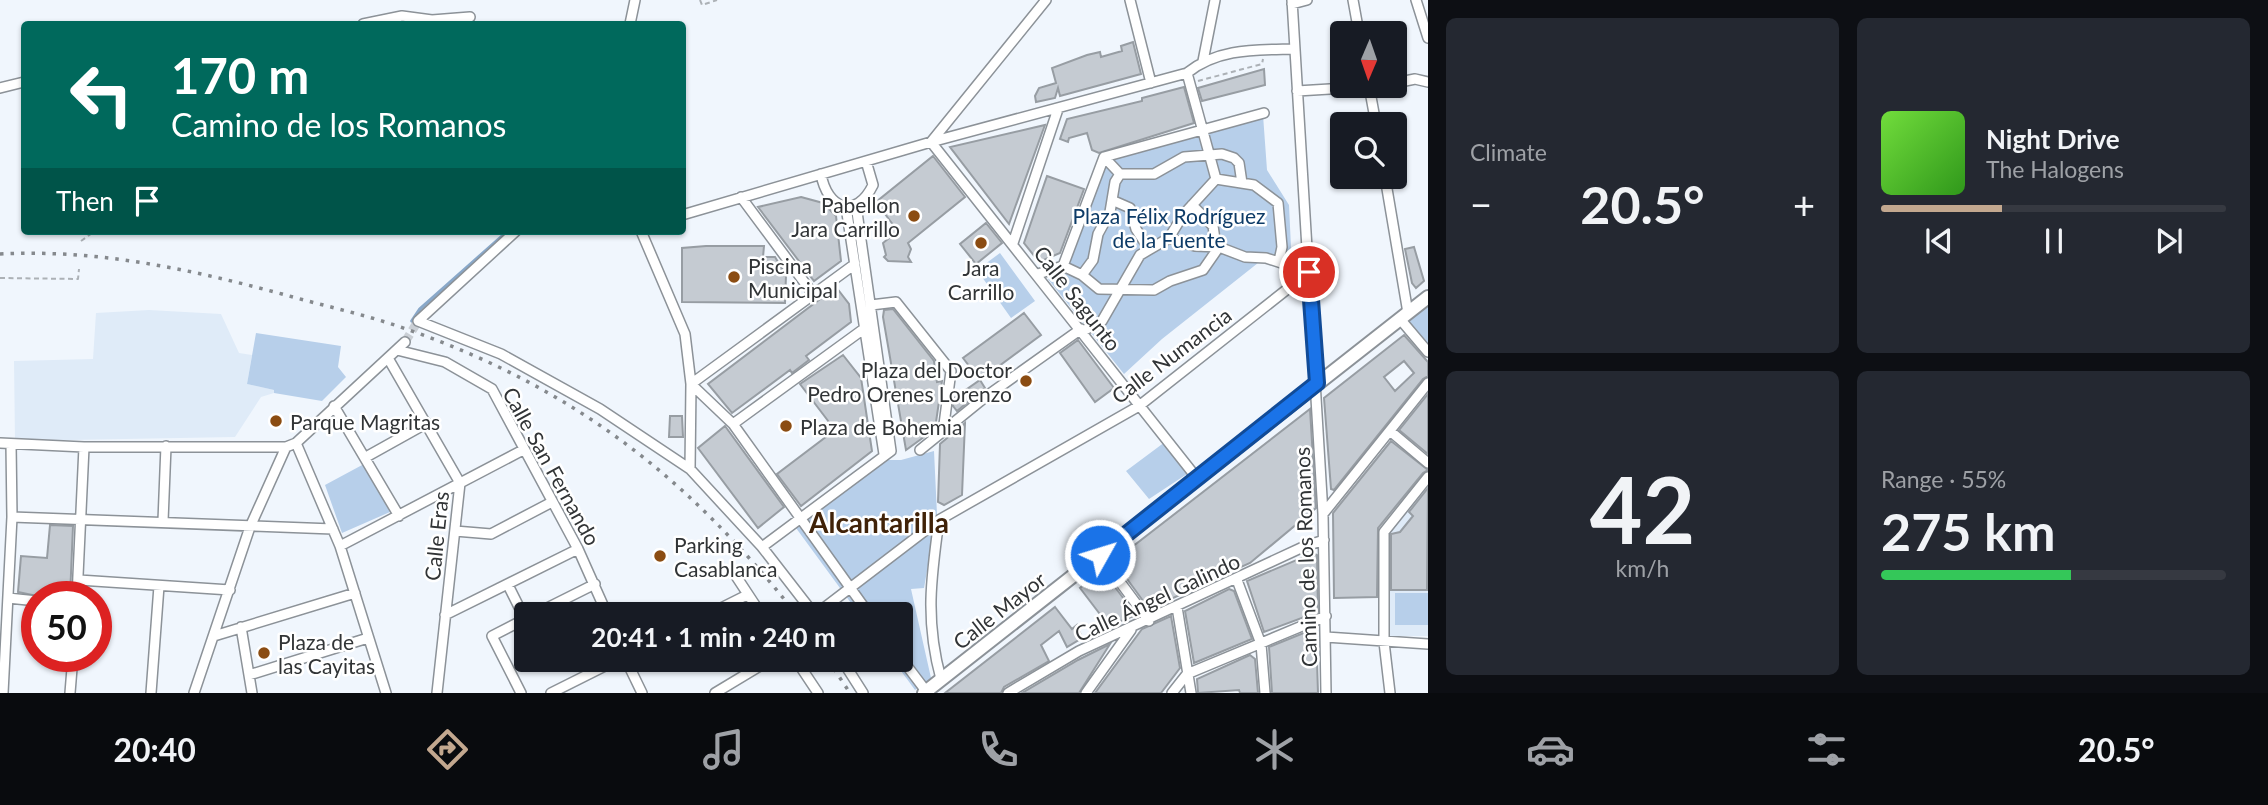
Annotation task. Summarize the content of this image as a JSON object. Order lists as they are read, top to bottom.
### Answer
{
  "streets": {
    "main road": ["Calle Mayor"],
    "street": [
      "Calle Sagunto",
      "Calle Numancia",
      "Calle San Fernando",
      "Calle Eras",
      "Camino de los Romanos",
      "Calle Ángel Galindo"
    ]
  },
  "crossings": [
    ["Calle Sagunto", "Calle Numancia"],
    ["Calle Sagunto", "Calle Mayor"],
    ["Calle Numancia", "Camino de los Romanos"],
    ["Camino de los Romanos", "Calle Ángel Galindo"],
    ["Camino de los Romanos", "Calle Mayor"]
  ],
  "districts": ["Alcantarilla"],
  "parks": ["Plaza Félix Rodríguez de la Fuente"],
  "places": [
    "Pabellon Jara Carrillo",
    "Jara Carrillo",
    "Piscina Municipal",
    "Plaza del Doctor Pedro Orenes Lorenzo",
    "Parque Magritas",
    "Plaza de Bohemia",
    "Parking Casablanca",
    "Plaza de las Cayitas"
  ],
  "north": "bottom",
  "page": {
    "tile": [
      "Climate",
      ["42", "km/h"],
      ["Range · 55%", "275 km"]
    ],
    "turn": ["170 m", "Camino de los Romanos"],
    "song": ["Night Drive", "The Halogens"],
    "then": "Then",
    "heat": ["−", "20.5°", "+"],
    "limit": "50",
    "trip": "20:41 · 1 min · 240 m",
    "tabs": ["20:40", "20.5°"]
  }
}
